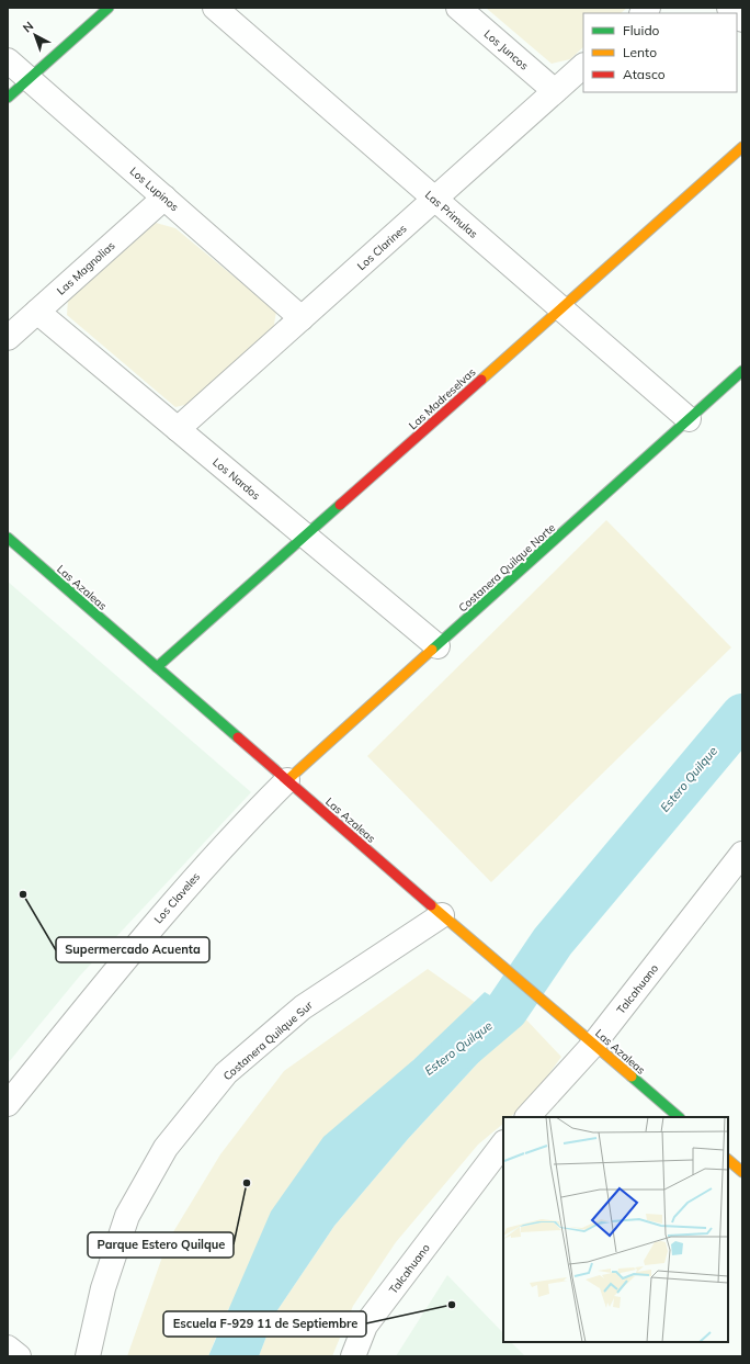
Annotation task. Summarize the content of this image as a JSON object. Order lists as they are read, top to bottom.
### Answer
{
  "streets": {
    "street": [
      "Los Juncos",
      "Los Lupinos",
      "Las Primulas",
      "Los Clarines",
      "Las Magnolias",
      "Las Madreselvas",
      "Los Nardos",
      "Costanera Quilque Norte",
      "Las Azaleas",
      "Los Claveles",
      "Talcahuano",
      "Costanera Quilque Sur"
    ]
  },
  "crossings": [
    ["Los Juncos", "Los Clarines"],
    ["Los Lupinos", "Los Clarines"],
    ["Los Lupinos", "Las Magnolias"],
    ["Las Primulas", "Los Clarines"],
    ["Las Primulas", "Las Madreselvas"],
    ["Las Primulas", "Costanera Quilque Norte"],
    ["Los Clarines", "Los Nardos"],
    ["Las Magnolias", "Los Nardos"],
    ["Las Madreselvas", "Los Nardos"],
    ["Las Madreselvas", "Las Azaleas"],
    ["Los Nardos", "Costanera Quilque Norte"],
    ["Costanera Quilque Norte", "Las Azaleas"],
    ["Costanera Quilque Norte", "Los Claveles"],
    ["Las Azaleas", "Los Claveles"],
    ["Las Azaleas", "Talcahuano"],
    ["Las Azaleas", "Costanera Quilque Sur"]
  ],
  "water": ["Estero Quilque"],
  "places": ["Supermercado Acuenta", "Parque Estero Quilque", "Escuela F-929 11 de Septiembre"],
  "legend": ["Fluido", "Lento", "Atasco"],
  "north": "top left"
}
